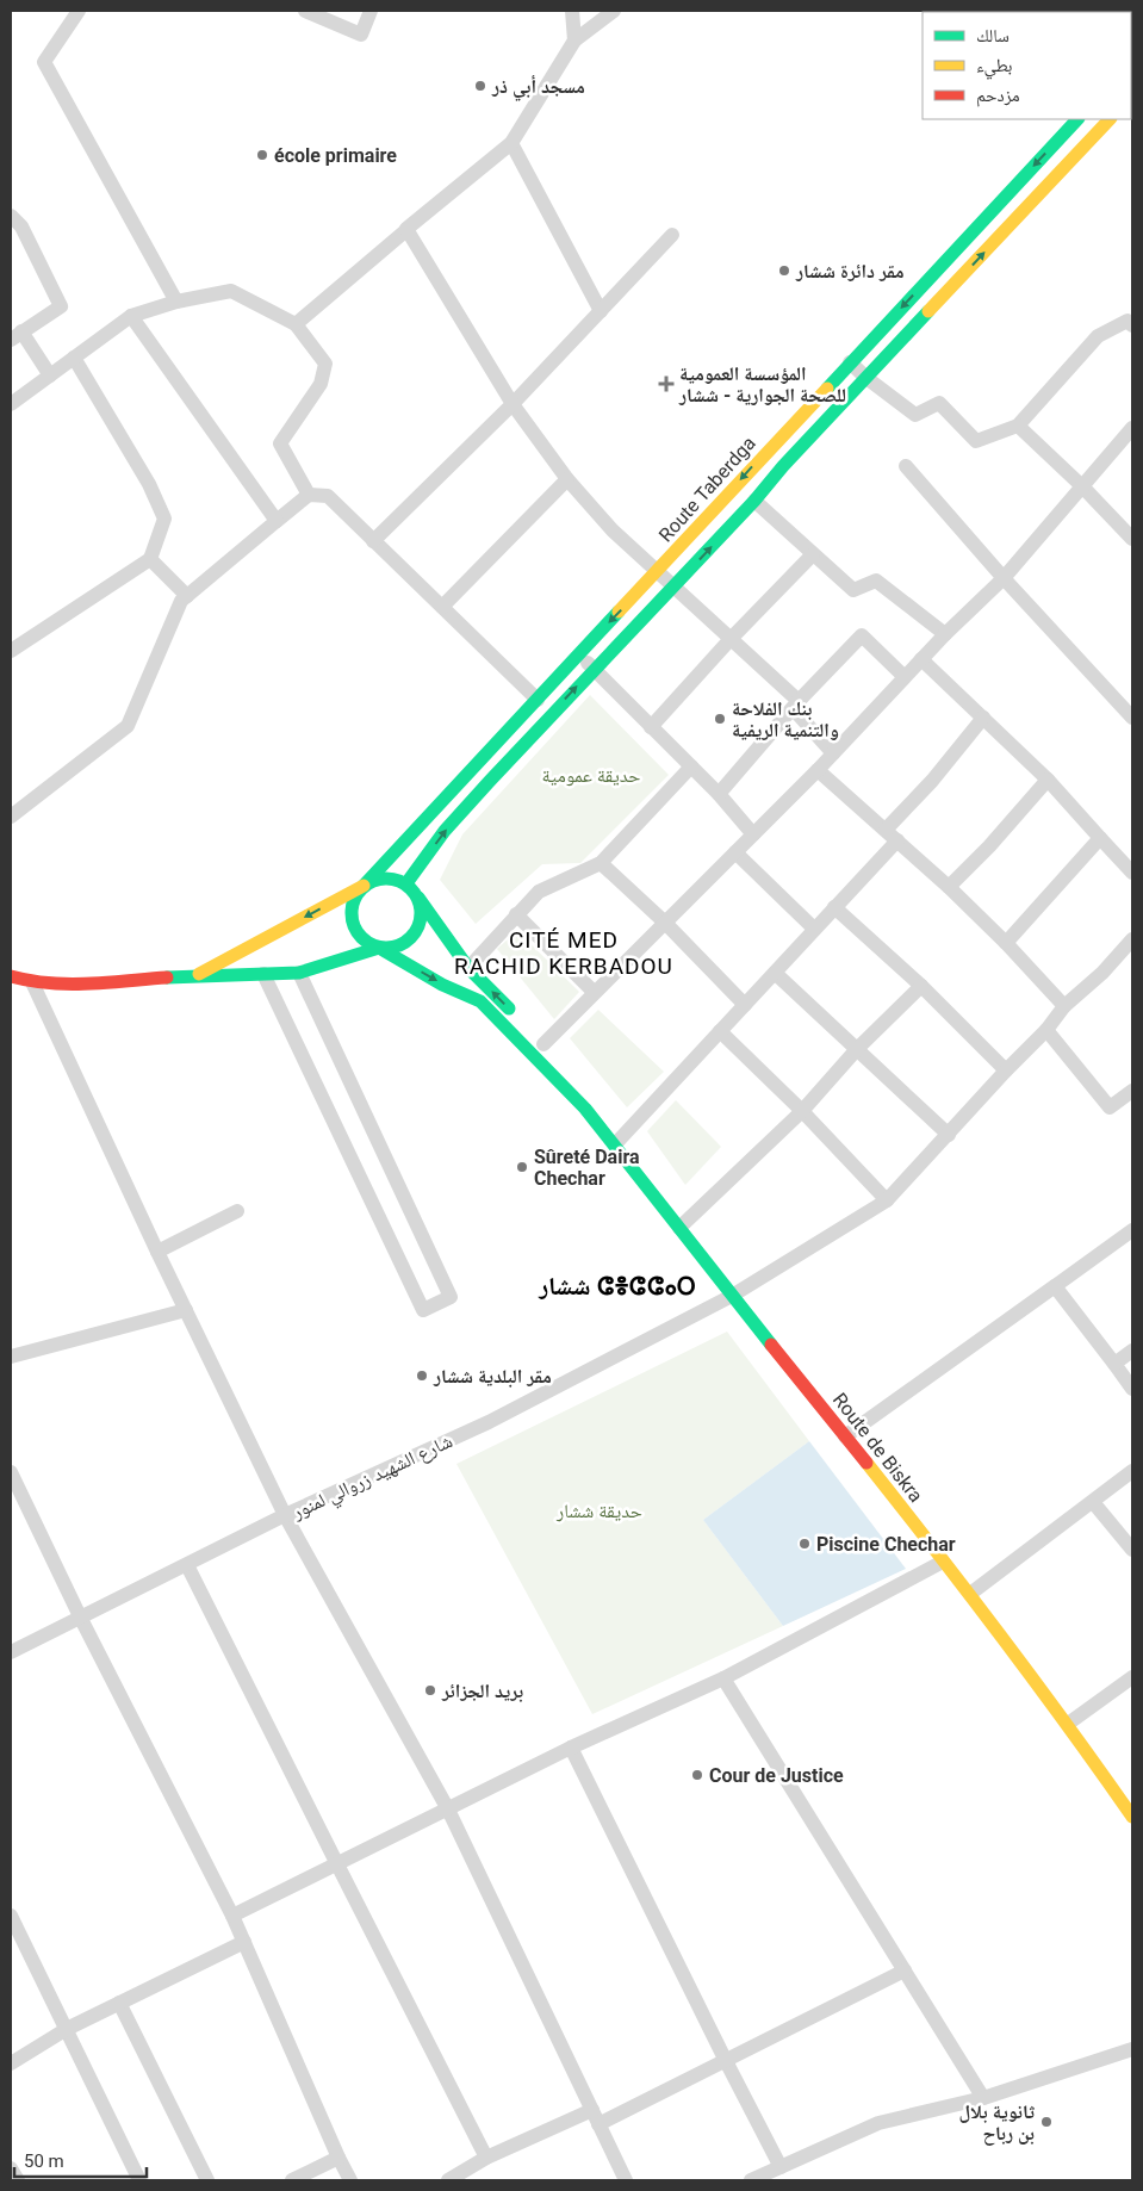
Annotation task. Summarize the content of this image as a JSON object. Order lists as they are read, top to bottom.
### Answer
{
  "streets": {
    "main road": ["Route Taberdga", "Route de Biskra"],
    "street": ["شارع الشهيد زروالي لمنور"]
  },
  "crossings": [
    ["Route de Biskra", "شارع الشهيد زروالي لمنور"]
  ],
  "districts": ["CITÉ MED RACHID KERBADOU", "ششار ⵛⴻⵛⵛⴰⵔ"],
  "parks": ["حديقة عمومية", "حديقة ششار"],
  "places": {
    "other": [
      "مسجد أبي ذر",
      "école primaire",
      "مقر دائرة ششار",
      "بنك الفلاحة والتنمية الريفية",
      "Sûreté Daira Chechar",
      "مقر البلدية ششار",
      "Piscine Chechar",
      "بريد الجزائر",
      "Cour de Justice",
      "ثانوية بلال بن رباح"
    ],
    "health": ["المؤسسة العمومية للصحة الجوارية - ششار"]
  },
  "legend": ["سالك", "بطيء", "مزدحم"],
  "scale_bar": "50 m"
}
